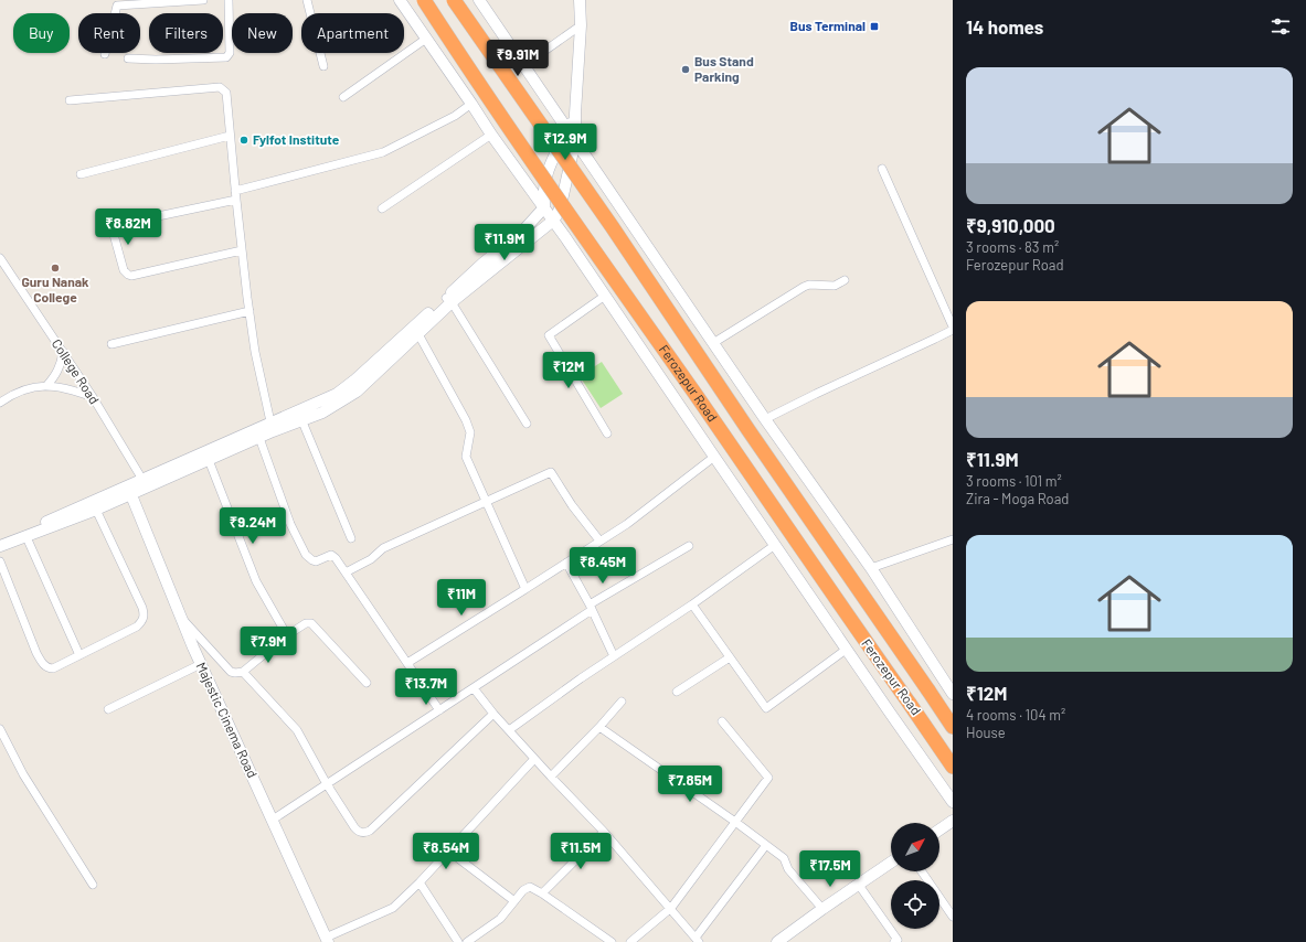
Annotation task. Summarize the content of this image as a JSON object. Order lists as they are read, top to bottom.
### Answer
{
  "streets": {
    "highway": ["Ferozepur Road"],
    "street": ["College Road", "Majestic Cinema Road"]
  },
  "places": {
    "transit": ["Bus Terminal"],
    "other": ["Bus Stand Parking", "Fylfot Institute", "Guru Nanak College"]
  },
  "north": "top right",
  "page": {
    "heading": "14 homes",
    "chip": [
      "Buy",
      "Rent",
      "Filters",
      "New",
      "Apartment"
    ],
    "price": [
      "₹9.91M",
      "₹12.9M",
      "₹8.82M",
      "₹11.9M",
      "₹12M",
      "₹9.24M",
      "₹8.45M",
      "₹11M",
      "₹7.9M",
      "₹13.7M",
      "₹7.85M",
      "₹8.54M",
      "₹11.5M",
      "₹17.5M"
    ],
    "list": [
      {
        "name": "₹9,910,000",
        "note": "3 rooms · 83 m² · Ferozepur Road"
      },
      {
        "name": "₹11.9M",
        "note": "3 rooms · 101 m² · Zira - Moga Road"
      },
      {
        "name": "₹12M",
        "note": "4 rooms · 104 m² · House"
      }
    ]
  }
}
